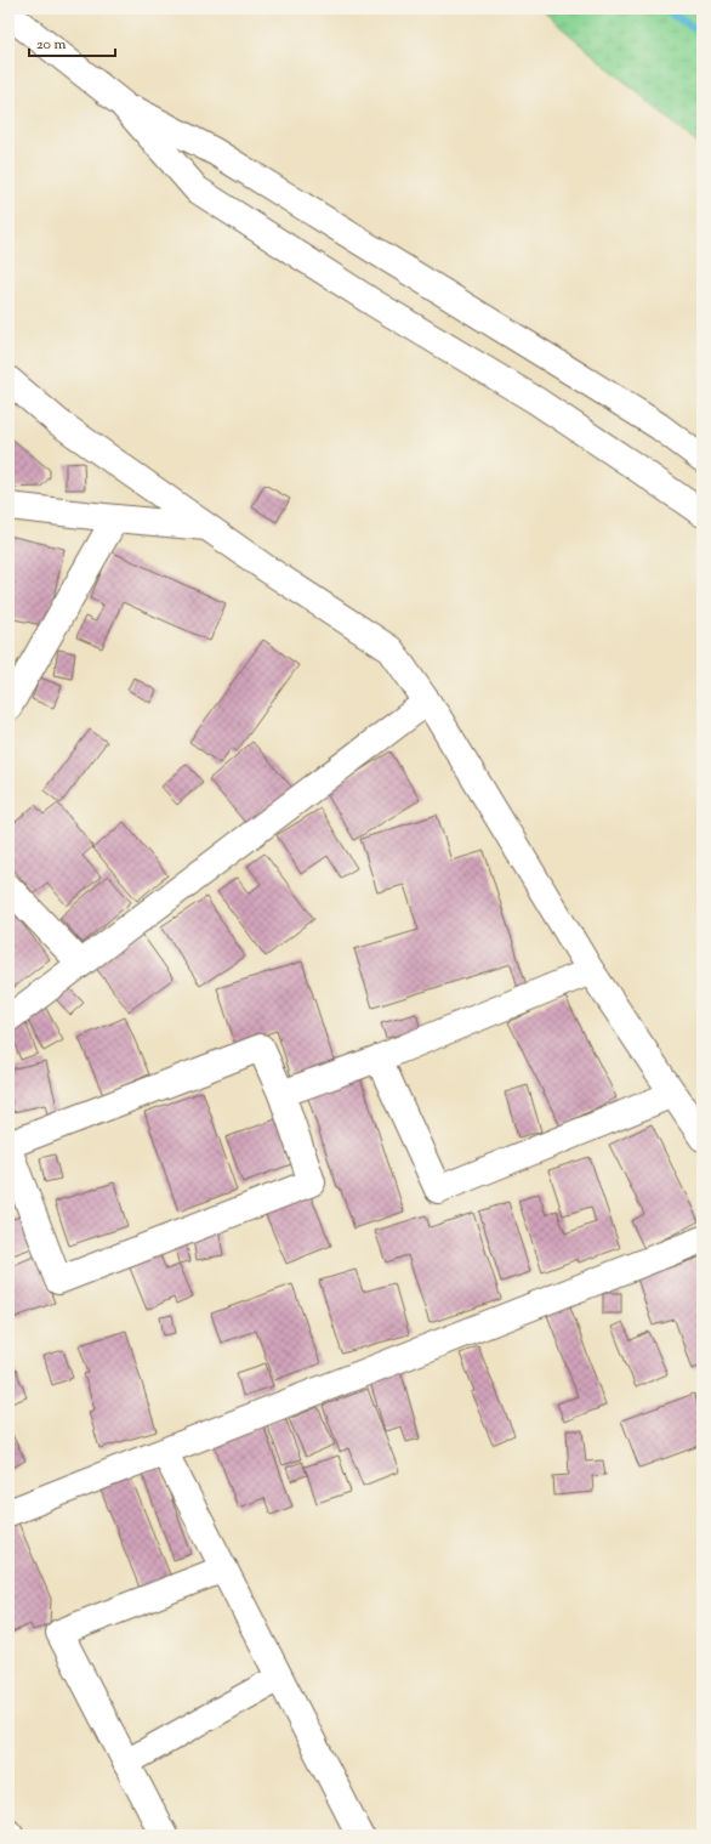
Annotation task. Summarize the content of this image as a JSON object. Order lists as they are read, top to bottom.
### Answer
{
  "scale_bar": "20 m"
}
